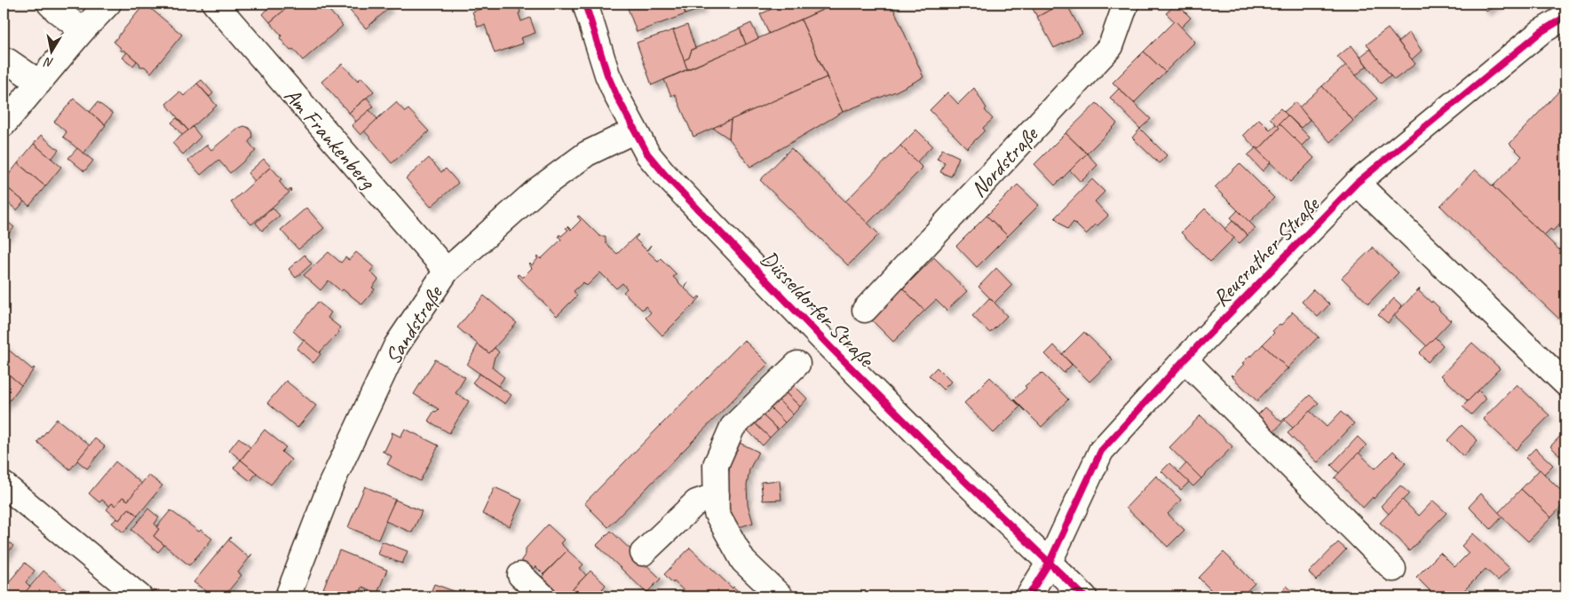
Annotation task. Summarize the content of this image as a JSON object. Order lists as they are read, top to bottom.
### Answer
{
  "streets": {
    "street": [
      "Am Frankenberg",
      "Nordstraße",
      "Reusrather Straße",
      "Düsseldorfer Straße",
      "Sandstraße"
    ]
  },
  "crossings": [
    ["Am Frankenberg", "Sandstraße"],
    ["Reusrather Straße", "Düsseldorfer Straße"],
    ["Düsseldorfer Straße", "Sandstraße"]
  ],
  "north": "bottom"
}
